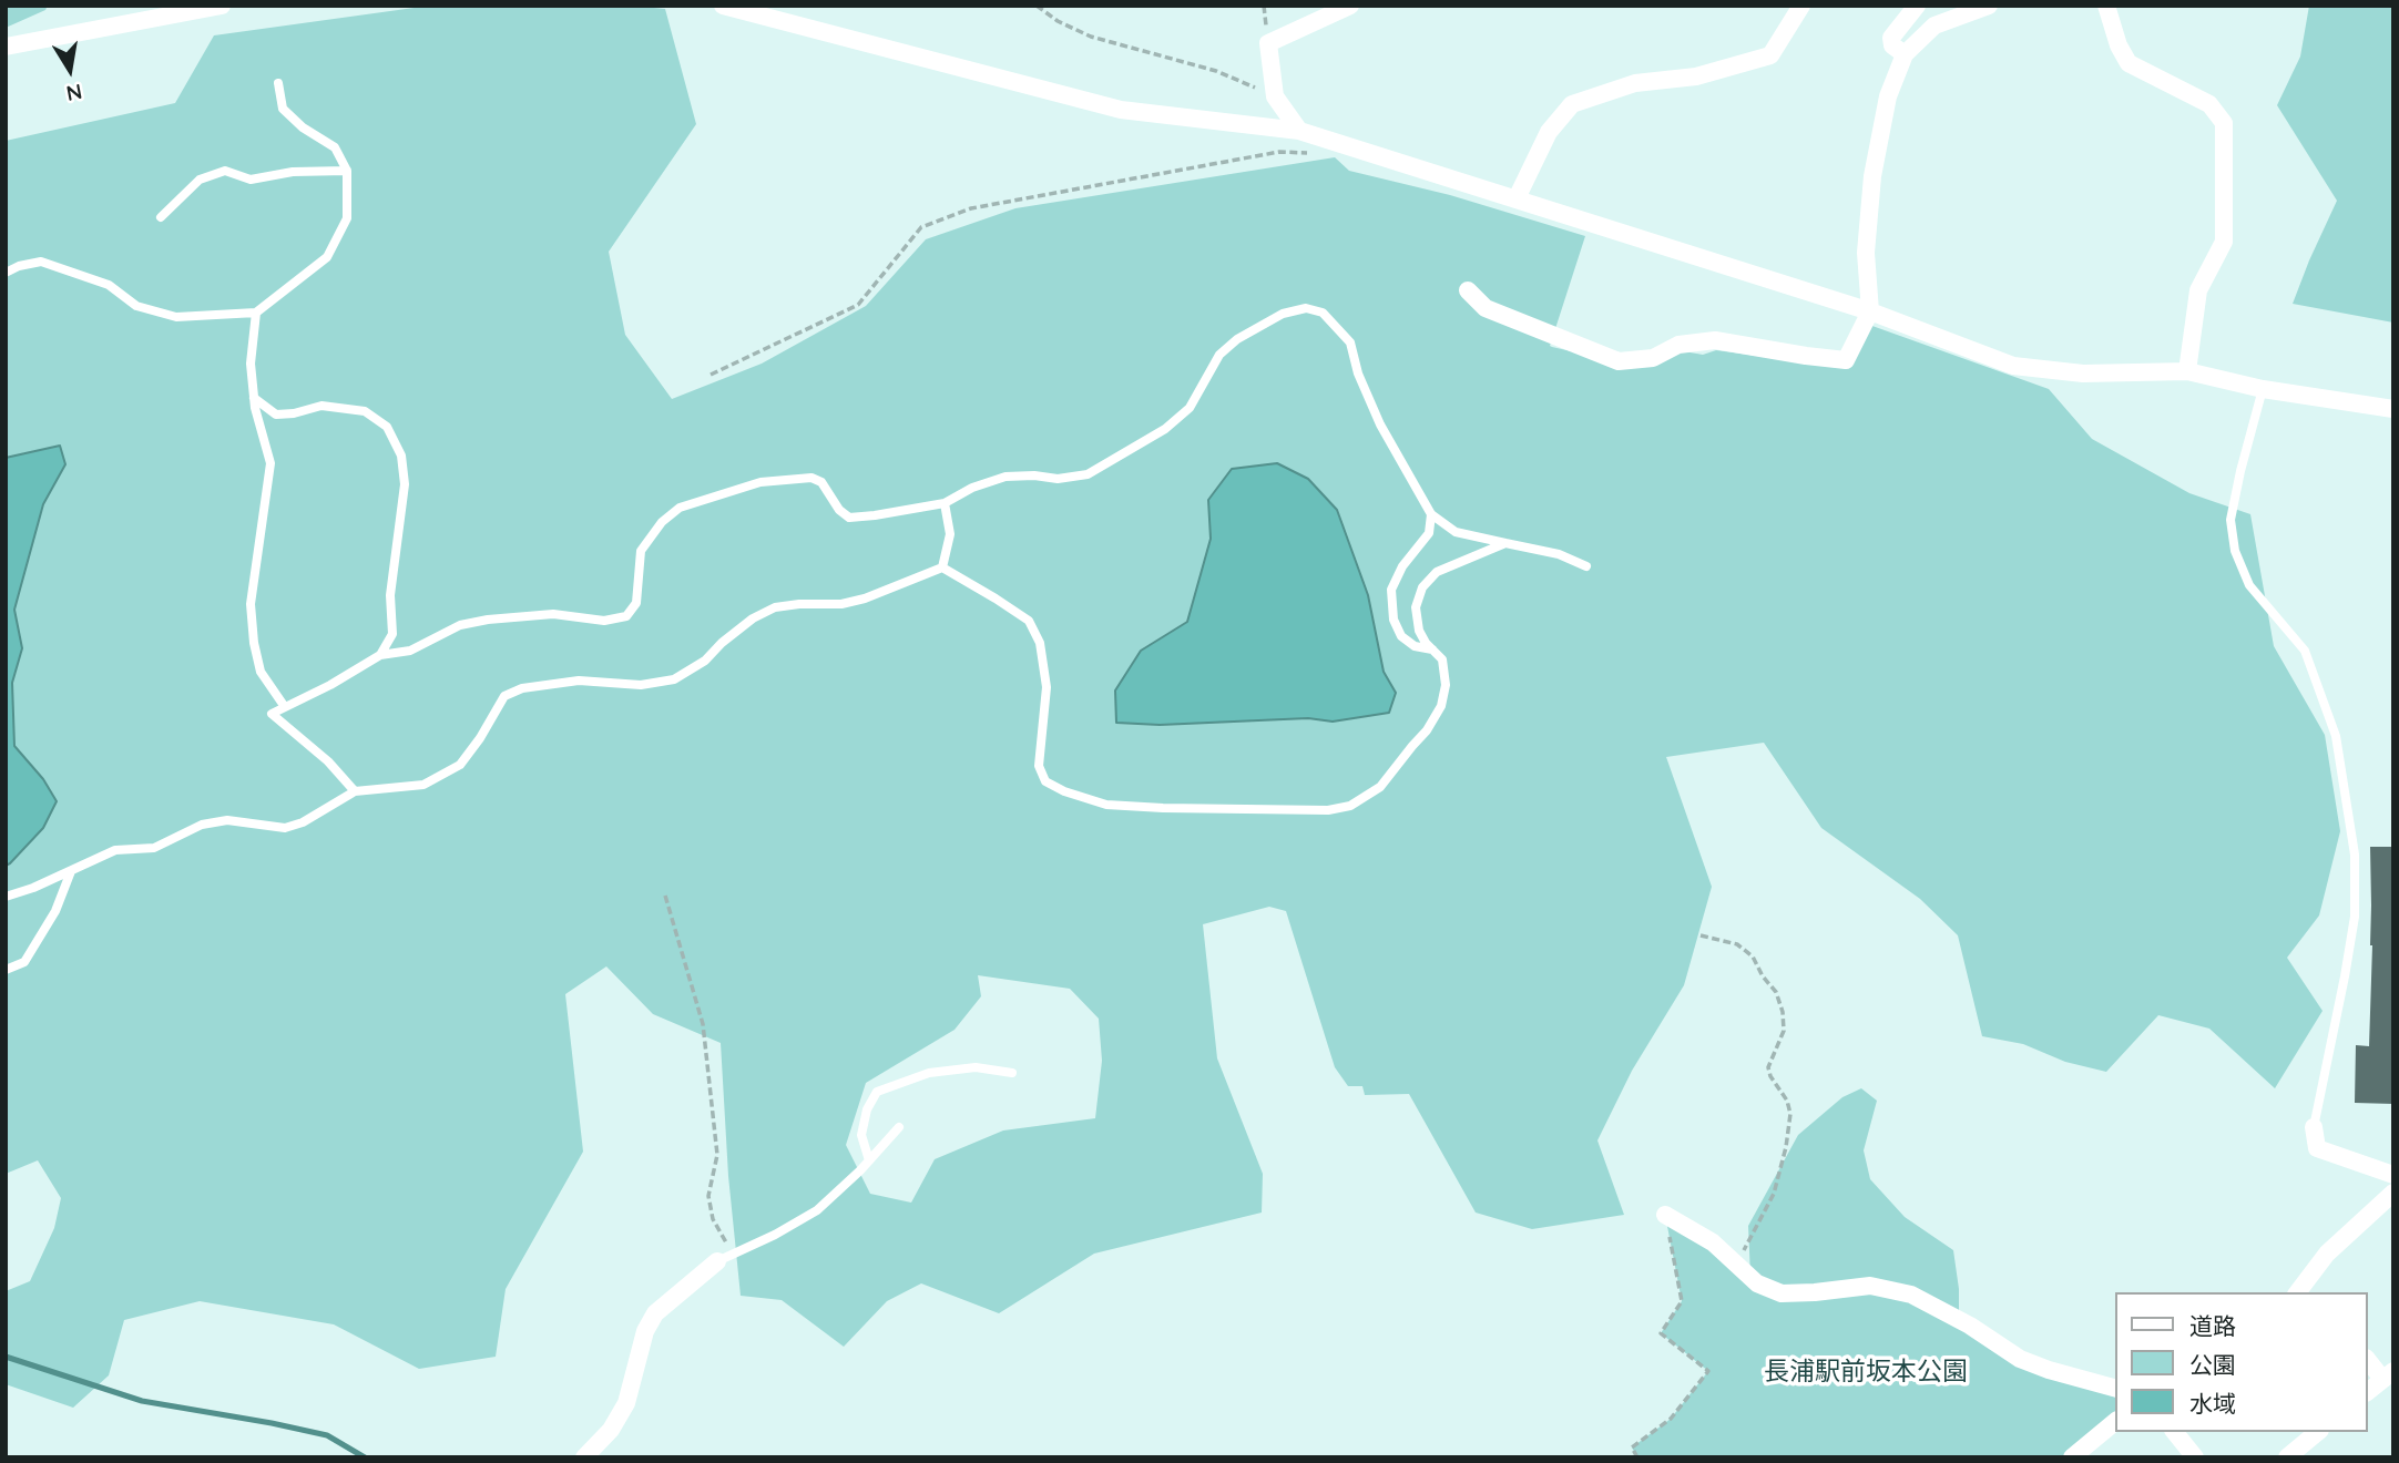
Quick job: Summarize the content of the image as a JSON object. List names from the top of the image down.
{
  "parks": ["長浦駅前坂本公園"],
  "legend": ["道路", "公園", "水域"],
  "north": "bottom"
}
